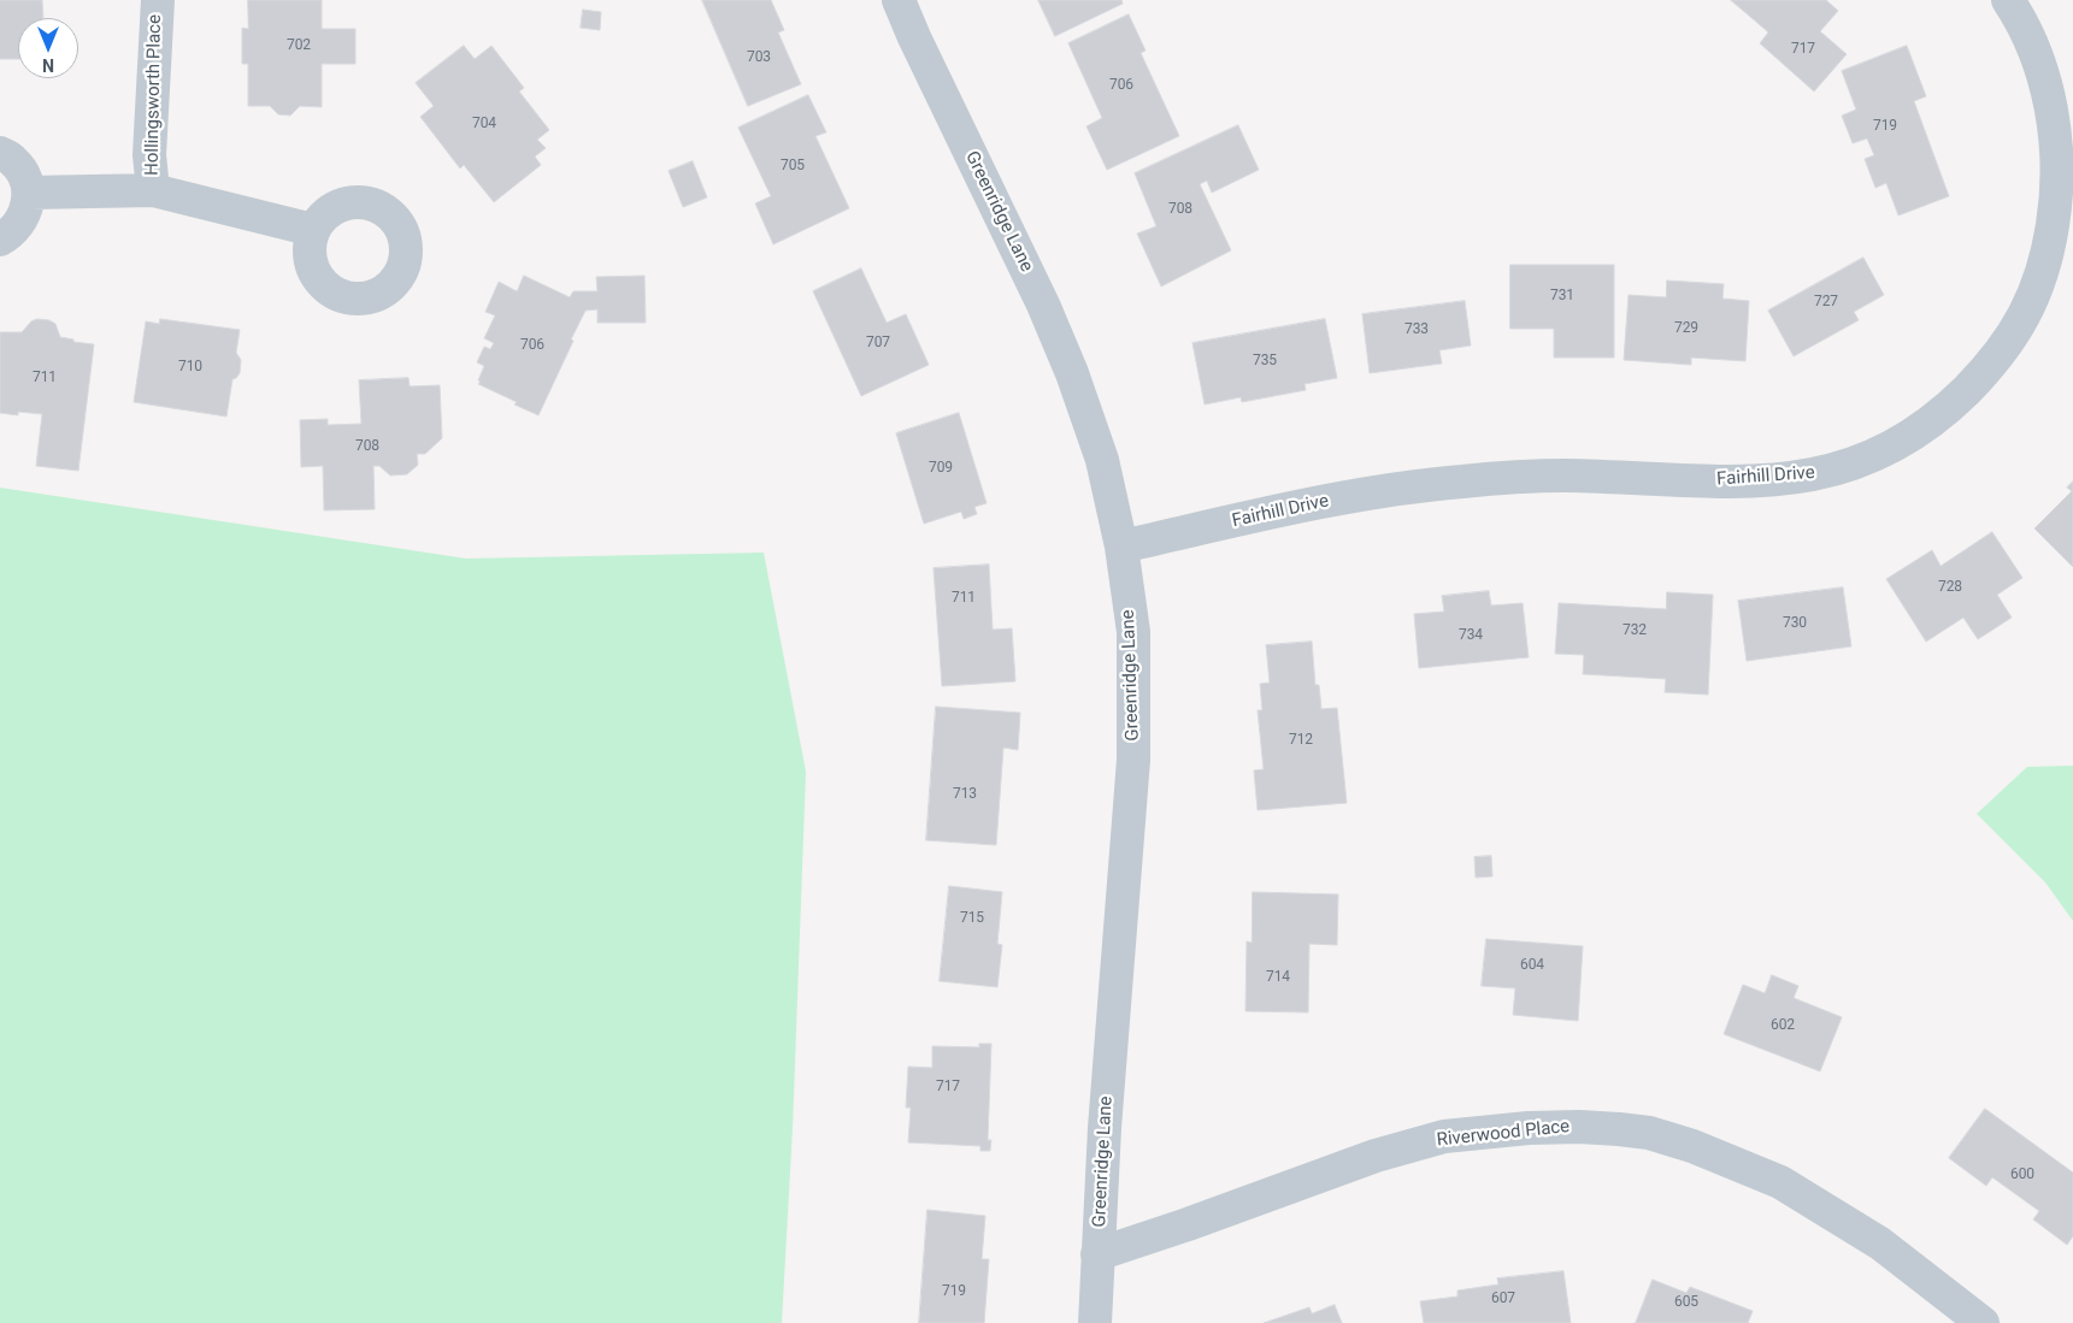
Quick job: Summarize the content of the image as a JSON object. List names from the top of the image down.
{
  "streets": {
    "street": [
      "Hollingsworth Place",
      "Greenridge Lane",
      "Fairhill Drive",
      "Riverwood Place"
    ]
  },
  "crossings": [
    ["Greenridge Lane", "Fairhill Drive"],
    ["Greenridge Lane", "Riverwood Place"]
  ],
  "house_numbers": [
    "702",
    "717",
    "703",
    "706",
    "704",
    "719",
    "705",
    "708",
    "731",
    "727",
    "729",
    "733",
    "707",
    "706",
    "735",
    "710",
    "711",
    "708",
    "709",
    "728",
    "711",
    "730",
    "732",
    "734",
    "712",
    "713",
    "715",
    "604",
    "714",
    "602",
    "717",
    "600",
    "719",
    "607",
    "605"
  ],
  "north": "bottom"
}
